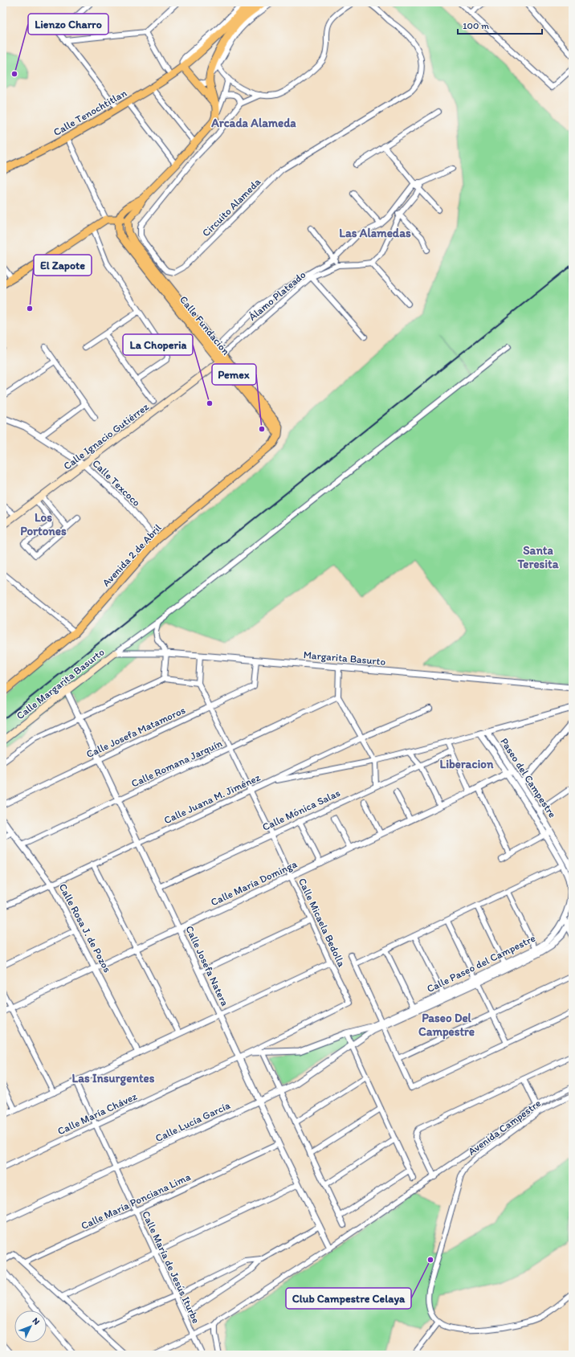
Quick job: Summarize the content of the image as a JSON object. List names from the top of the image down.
{
  "streets": {
    "main road": [
      "Calle Tenochtitlan",
      "Calle Fundación",
      "Calle Ignacio Gutiérrez",
      "Avenida 2 de Abril",
      "Calle Margarita Basurto"
    ],
    "street": [
      "Circuito Alameda",
      "Álamo Plateado",
      "Calle Texcoco",
      "Margarita Basurto",
      "Calle Josefa Matamoros",
      "Calle Romana Jarquín",
      "Paseo del Campestre",
      "Calle Juana M. Jiménez",
      "Calle Mónica Salas",
      "Calle María Dominga",
      "Calle Micaela Bedolla",
      "Calle Rosa J. de Pozos",
      "Calle Paseo del Campestre",
      "Calle Josefa Natera",
      "Calle María Chávez",
      "Calle Lucía García",
      "Avenida Campestre",
      "Calle María Ponciana Lima",
      "Calle María de Jesús Iturbe"
    ]
  },
  "crossings": [
    ["Álamo Plateado", "Calle Fundación"],
    ["Álamo Plateado", "Calle Ignacio Gutiérrez"],
    ["Calle Fundación", "Calle Ignacio Gutiérrez"],
    ["Calle Fundación", "Avenida 2 de Abril"],
    ["Calle Ignacio Gutiérrez", "Calle Texcoco"],
    ["Calle Texcoco", "Avenida 2 de Abril"],
    ["Margarita Basurto", "Calle Margarita Basurto"],
    ["Margarita Basurto", "Calle Josefa Matamoros"],
    ["Calle Margarita Basurto", "Calle Josefa Natera"],
    ["Calle Josefa Matamoros", "Calle Micaela Bedolla"],
    ["Calle Josefa Matamoros", "Calle Josefa Natera"],
    ["Calle Romana Jarquín", "Calle Micaela Bedolla"],
    ["Calle Romana Jarquín", "Calle Rosa J. de Pozos"],
    ["Calle Romana Jarquín", "Calle Josefa Natera"],
    ["Paseo del Campestre", "Calle María Dominga"],
    ["Paseo del Campestre", "Calle Paseo del Campestre"],
    ["Calle Juana M. Jiménez", "Calle Micaela Bedolla"],
    ["Calle Juana M. Jiménez", "Calle Rosa J. de Pozos"],
    ["Calle Juana M. Jiménez", "Calle Josefa Natera"],
    ["Calle Mónica Salas", "Calle Micaela Bedolla"],
    ["Calle Mónica Salas", "Calle Josefa Natera"],
    ["Calle María Dominga", "Calle Micaela Bedolla"],
    ["Calle María Dominga", "Calle Rosa J. de Pozos"],
    ["Calle María Dominga", "Calle Josefa Natera"],
    ["Calle Micaela Bedolla", "Calle María Chávez"],
    ["Calle Paseo del Campestre", "Calle María Chávez"],
    ["Calle Paseo del Campestre", "Calle Lucía García"],
    ["Calle Josefa Natera", "Calle María Chávez"],
    ["Calle Josefa Natera", "Calle Lucía García"],
    ["Calle Josefa Natera", "Calle María Ponciana Lima"],
    ["Calle María Chávez", "Calle Lucía García"],
    ["Calle María Chávez", "Calle María de Jesús Iturbe"],
    ["Calle Lucía García", "Calle María de Jesús Iturbe"],
    ["Calle María Ponciana Lima", "Calle María de Jesús Iturbe"]
  ],
  "districts": [
    "Arcada Alameda",
    "Las Alamedas",
    "Los Portones",
    "Santa Teresita",
    "Liberacion",
    "Paseo Del Campestre",
    "Las Insurgentes"
  ],
  "places": [
    "Lienzo Charro",
    "El Zapote",
    "La Choperia",
    "Pemex",
    "Club Campestre Celaya"
  ],
  "scale_bar": "100 m",
  "north": "top right"
}
